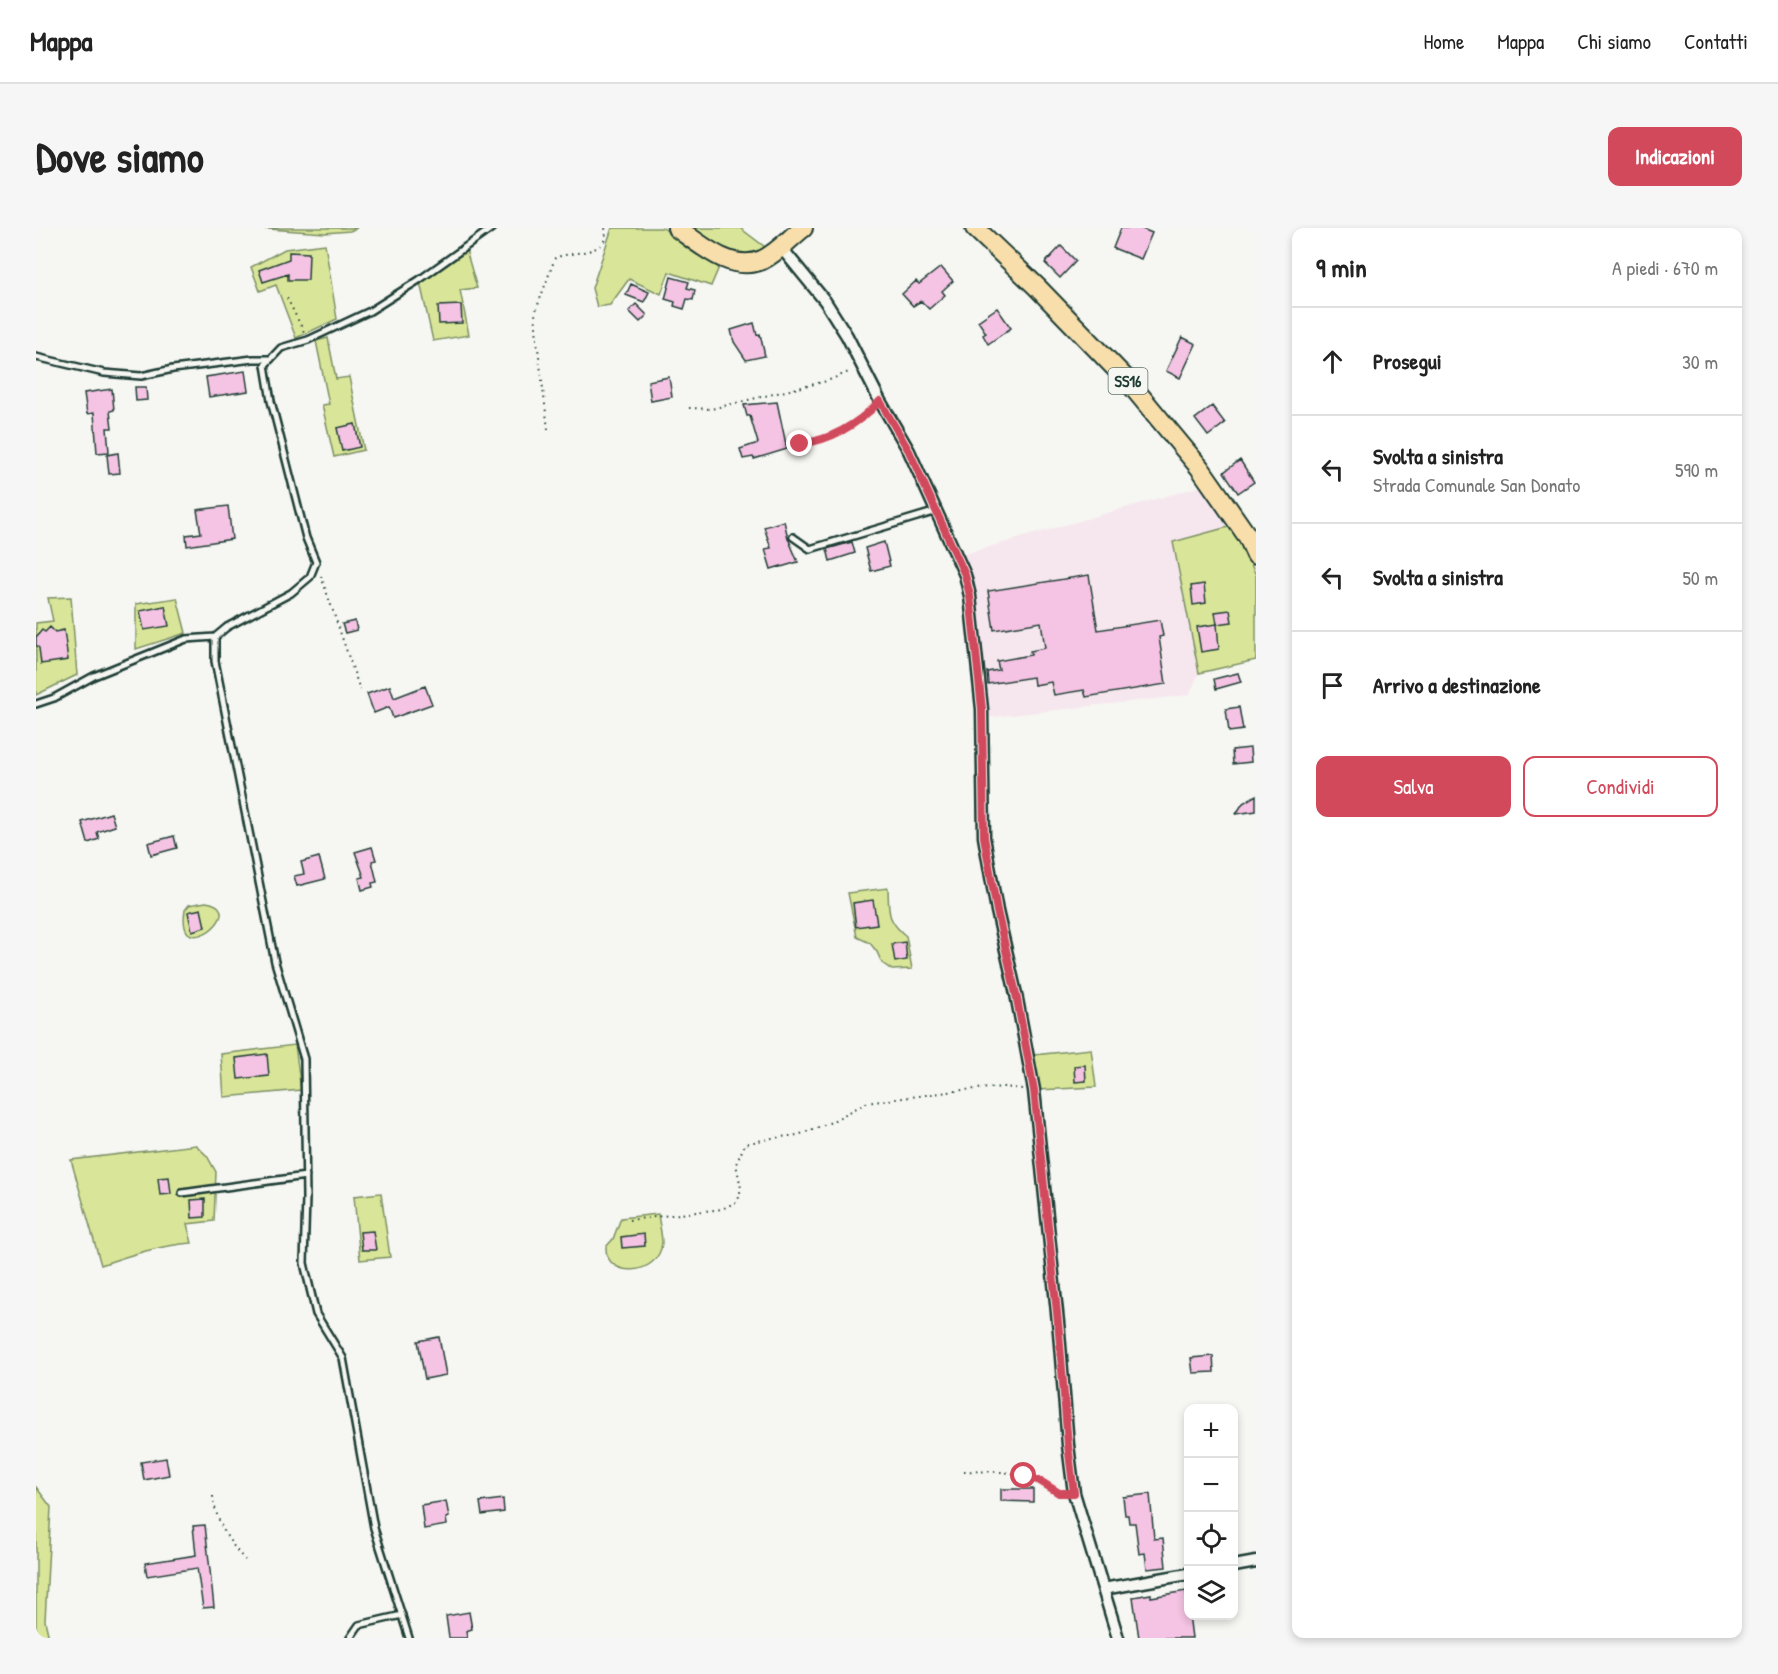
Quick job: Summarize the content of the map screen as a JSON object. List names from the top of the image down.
{
  "streets": {
    "main road": ["SS16"]
  },
  "page": {
    "header": "Mappa",
    "nav": [
      "Home",
      "Mappa",
      "Chi siamo",
      "Contatti"
    ],
    "buttons": [
      "Indicazioni",
      ["Salva", "Condividi"]
    ],
    "title": "Dove siamo",
    "heading": ["9 min", "A piedi · 670 m"],
    "list": [
      ["Prosegui", "30 m"],
      ["Svolta a sinistra", "Strada Comunale San Donato", "590 m"],
      ["Svolta a sinistra", "50 m"],
      "Arrivo a destinazione"
    ],
    "map_buttons": ["+", "−"]
  }
}
